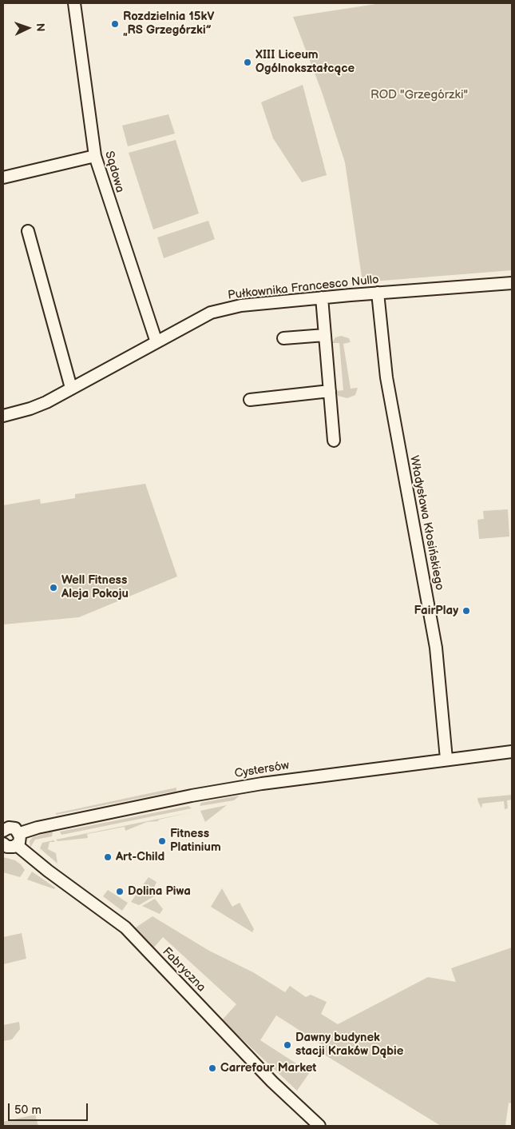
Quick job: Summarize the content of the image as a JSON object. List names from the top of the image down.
{
  "streets": {
    "street": [
      "Sądowa",
      "Pułkownika Francesco Nullo",
      "Władysława Kłosińskiego",
      "Cystersów",
      "Fabryczna"
    ]
  },
  "crossings": [
    ["Sądowa", "Pułkownika Francesco Nullo"],
    ["Pułkownika Francesco Nullo", "Władysława Kłosińskiego"],
    ["Władysława Kłosińskiego", "Cystersów"]
  ],
  "parks": ["ROD \"Grzegórzki\""],
  "places": [
    "Rozdzielnia 15kV „RS Grzegórzki”",
    "XIII Liceum Ogólnokształcące",
    "Well Fitness Aleja Pokoju",
    "FairPlay",
    "Fitness Platinium",
    "Art-Child",
    "Dolina Piwa",
    "Dawny budynek stacji Kraków Dąbie",
    "Carrefour Market"
  ],
  "scale_bar": "50 m",
  "north": "right"
}
